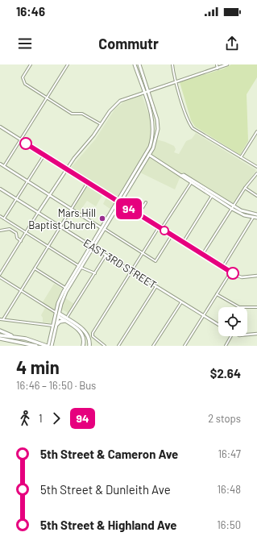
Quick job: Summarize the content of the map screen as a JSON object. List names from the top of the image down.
{
  "streets": {
    "street": ["EAST 3RD STREET"]
  },
  "places": ["Mars Hill Baptist Church"],
  "lines": ["bus line 94"],
  "page": {
    "status": "16:46",
    "header": "Commutr",
    "on_map": "94",
    "heading": ["4 min", "16:46 – 16:50 · Bus", "$2.64"],
    "legs": ["1", "94", "2 stops"],
    "list": [
      {
        "name": "5th Street & Cameron Ave",
        "value": "16:47"
      },
      {
        "name": "5th Street & Dunleith Ave",
        "value": "16:48"
      },
      {
        "name": "5th Street & Highland Ave",
        "value": "16:50"
      }
    ]
  }
}
